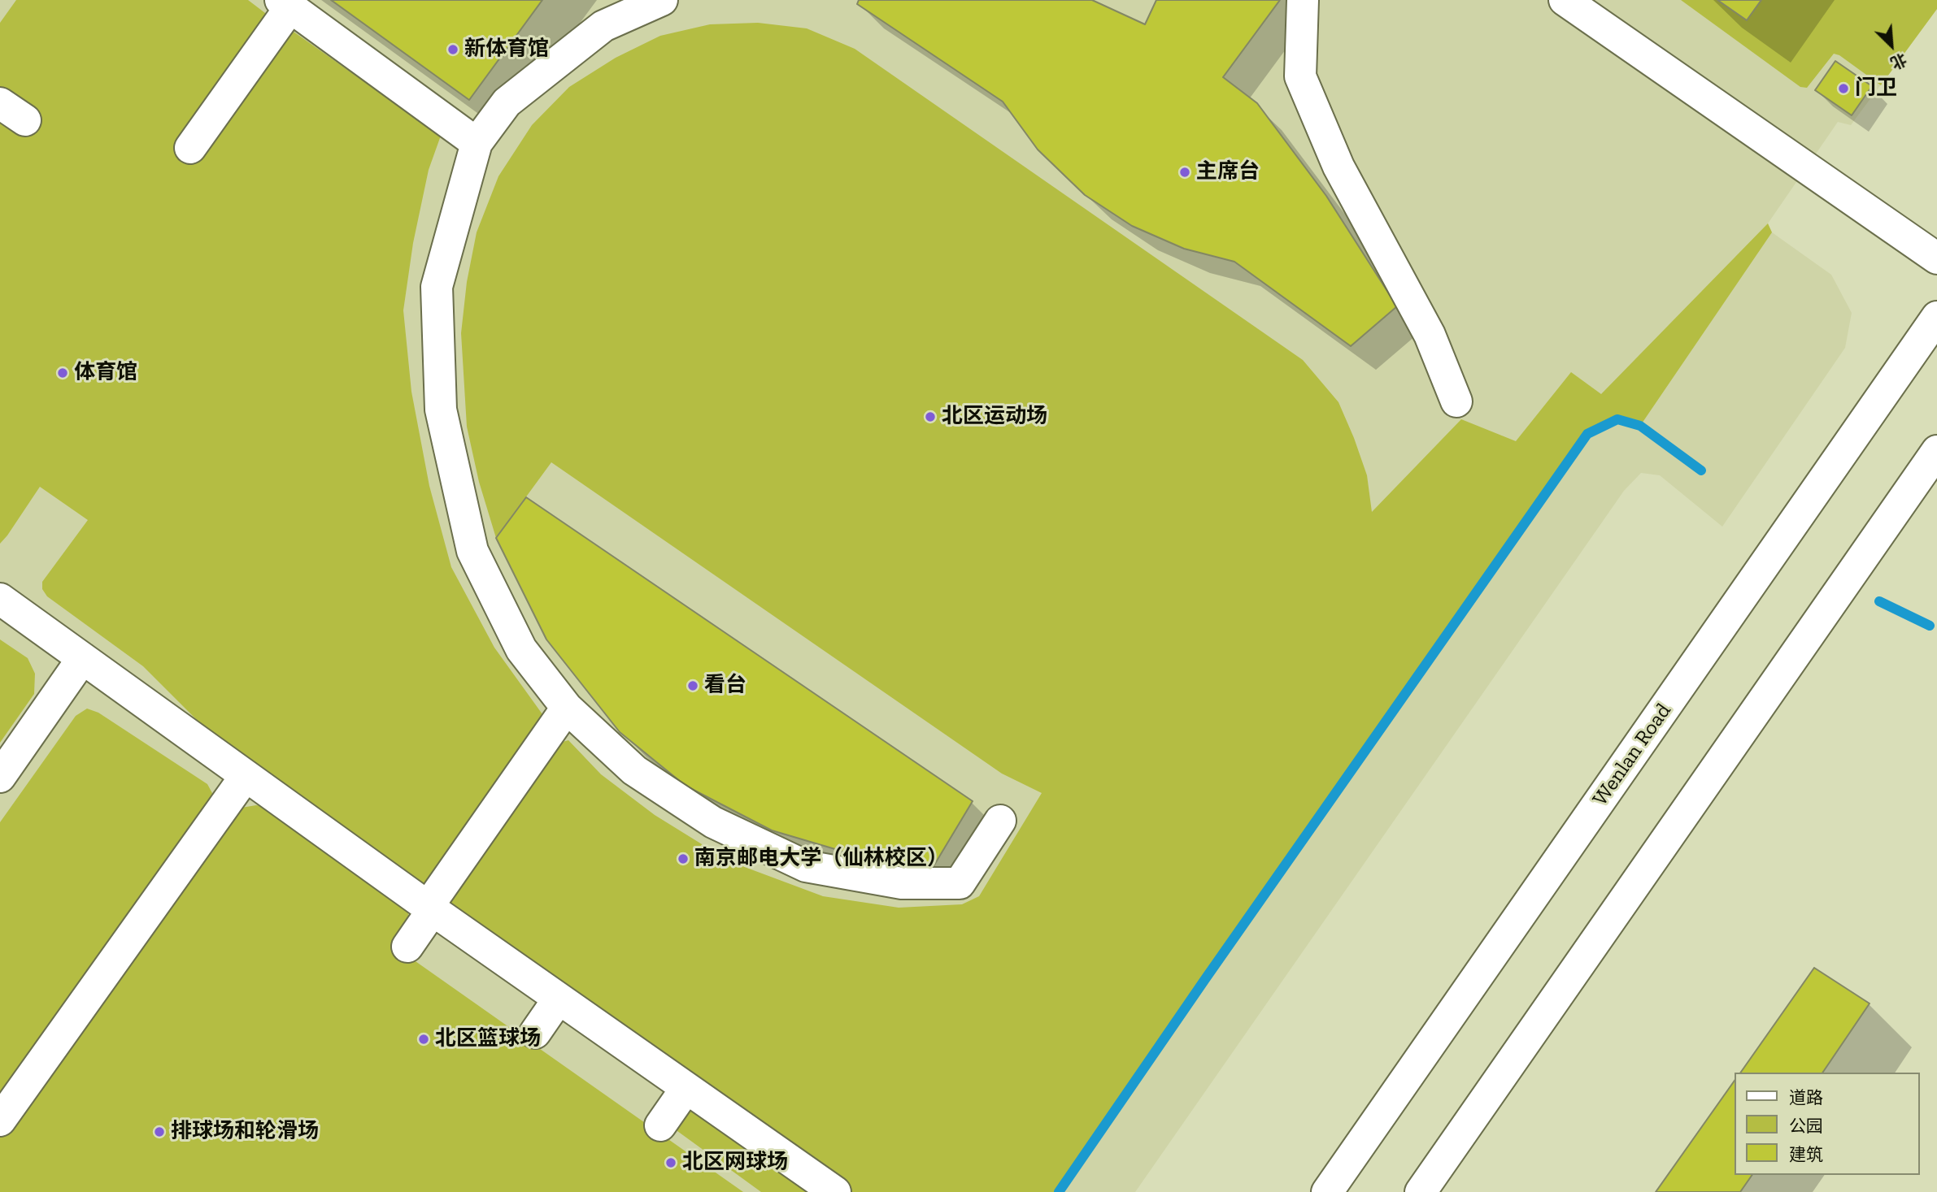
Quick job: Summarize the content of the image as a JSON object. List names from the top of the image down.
{
  "streets": {
    "street": ["Wenlan Road"]
  },
  "places": [
    "新体育馆",
    "门卫",
    "主席台",
    "体育馆",
    "北区运动场",
    "看台",
    "南京邮电大学（仙林校区）",
    "北区篮球场",
    "排球场和轮滑场",
    "北区网球场"
  ],
  "legend": ["道路", "公园", "建筑"],
  "north": "bottom right"
}
